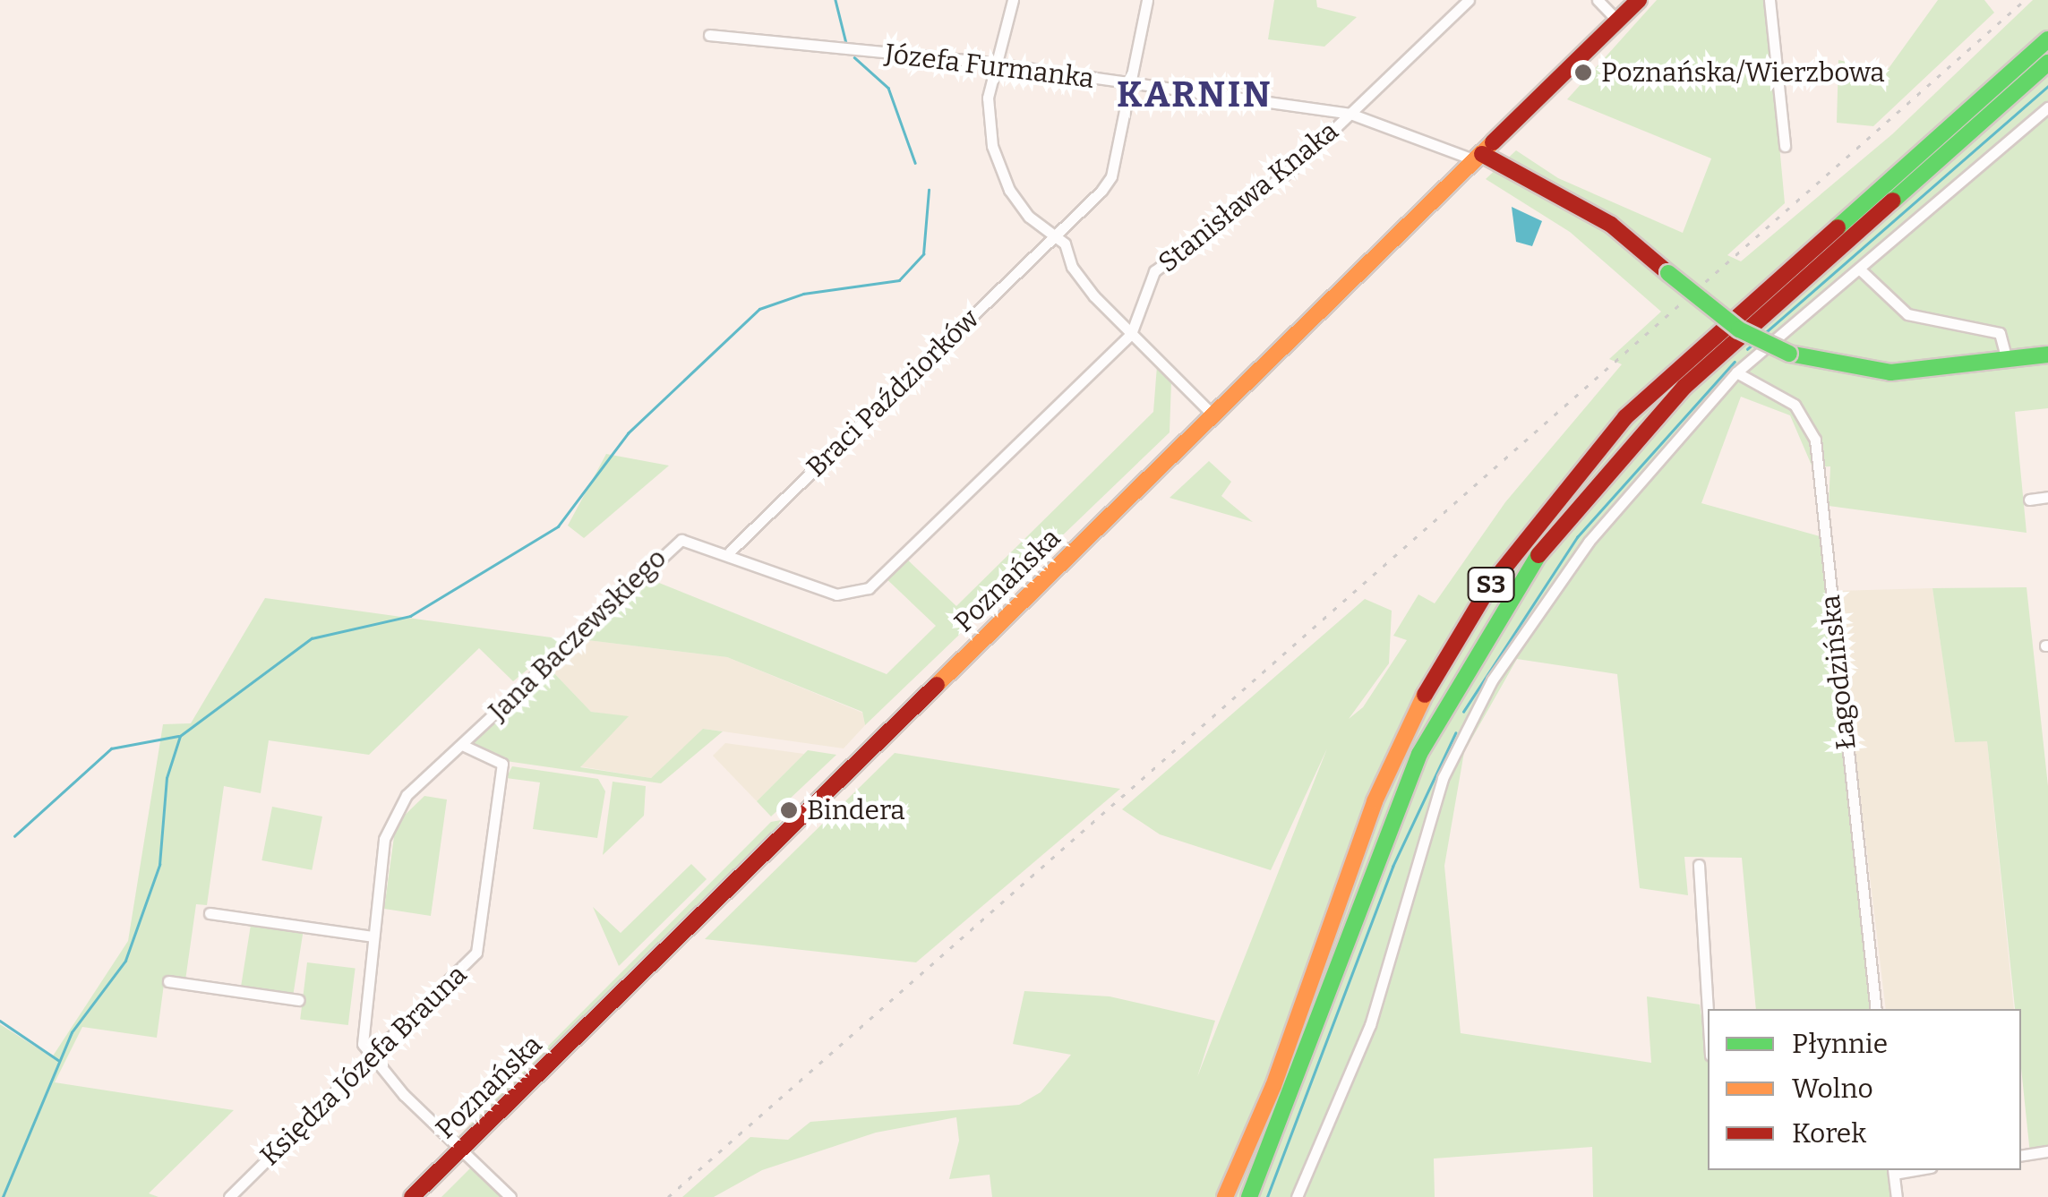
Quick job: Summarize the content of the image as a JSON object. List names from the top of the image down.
{
  "streets": {
    "main road": ["Poznańska", "S3"],
    "street": [
      "Józefa Furmanka",
      "Stanisława Knaka",
      "Braci Paździorków",
      "Jana Baczewskiego",
      "Łagodzińska",
      "Księdza Józefa Brauna"
    ]
  },
  "crossings": [
    ["Józefa Furmanka", "Stanisława Knaka"],
    ["Józefa Furmanka", "Braci Paździorków"],
    ["Józefa Furmanka", "Poznańska"],
    ["Stanisława Knaka", "Jana Baczewskiego"],
    ["Braci Paździorków", "Jana Baczewskiego"],
    ["Poznańska", "Jana Baczewskiego"],
    ["Jana Baczewskiego", "Księdza Józefa Brauna"]
  ],
  "districts": ["KARNIN"],
  "places": ["Poznańska/Wierzbowa", "Bindera"],
  "legend": ["Płynnie", "Wolno", "Korek"]
}
